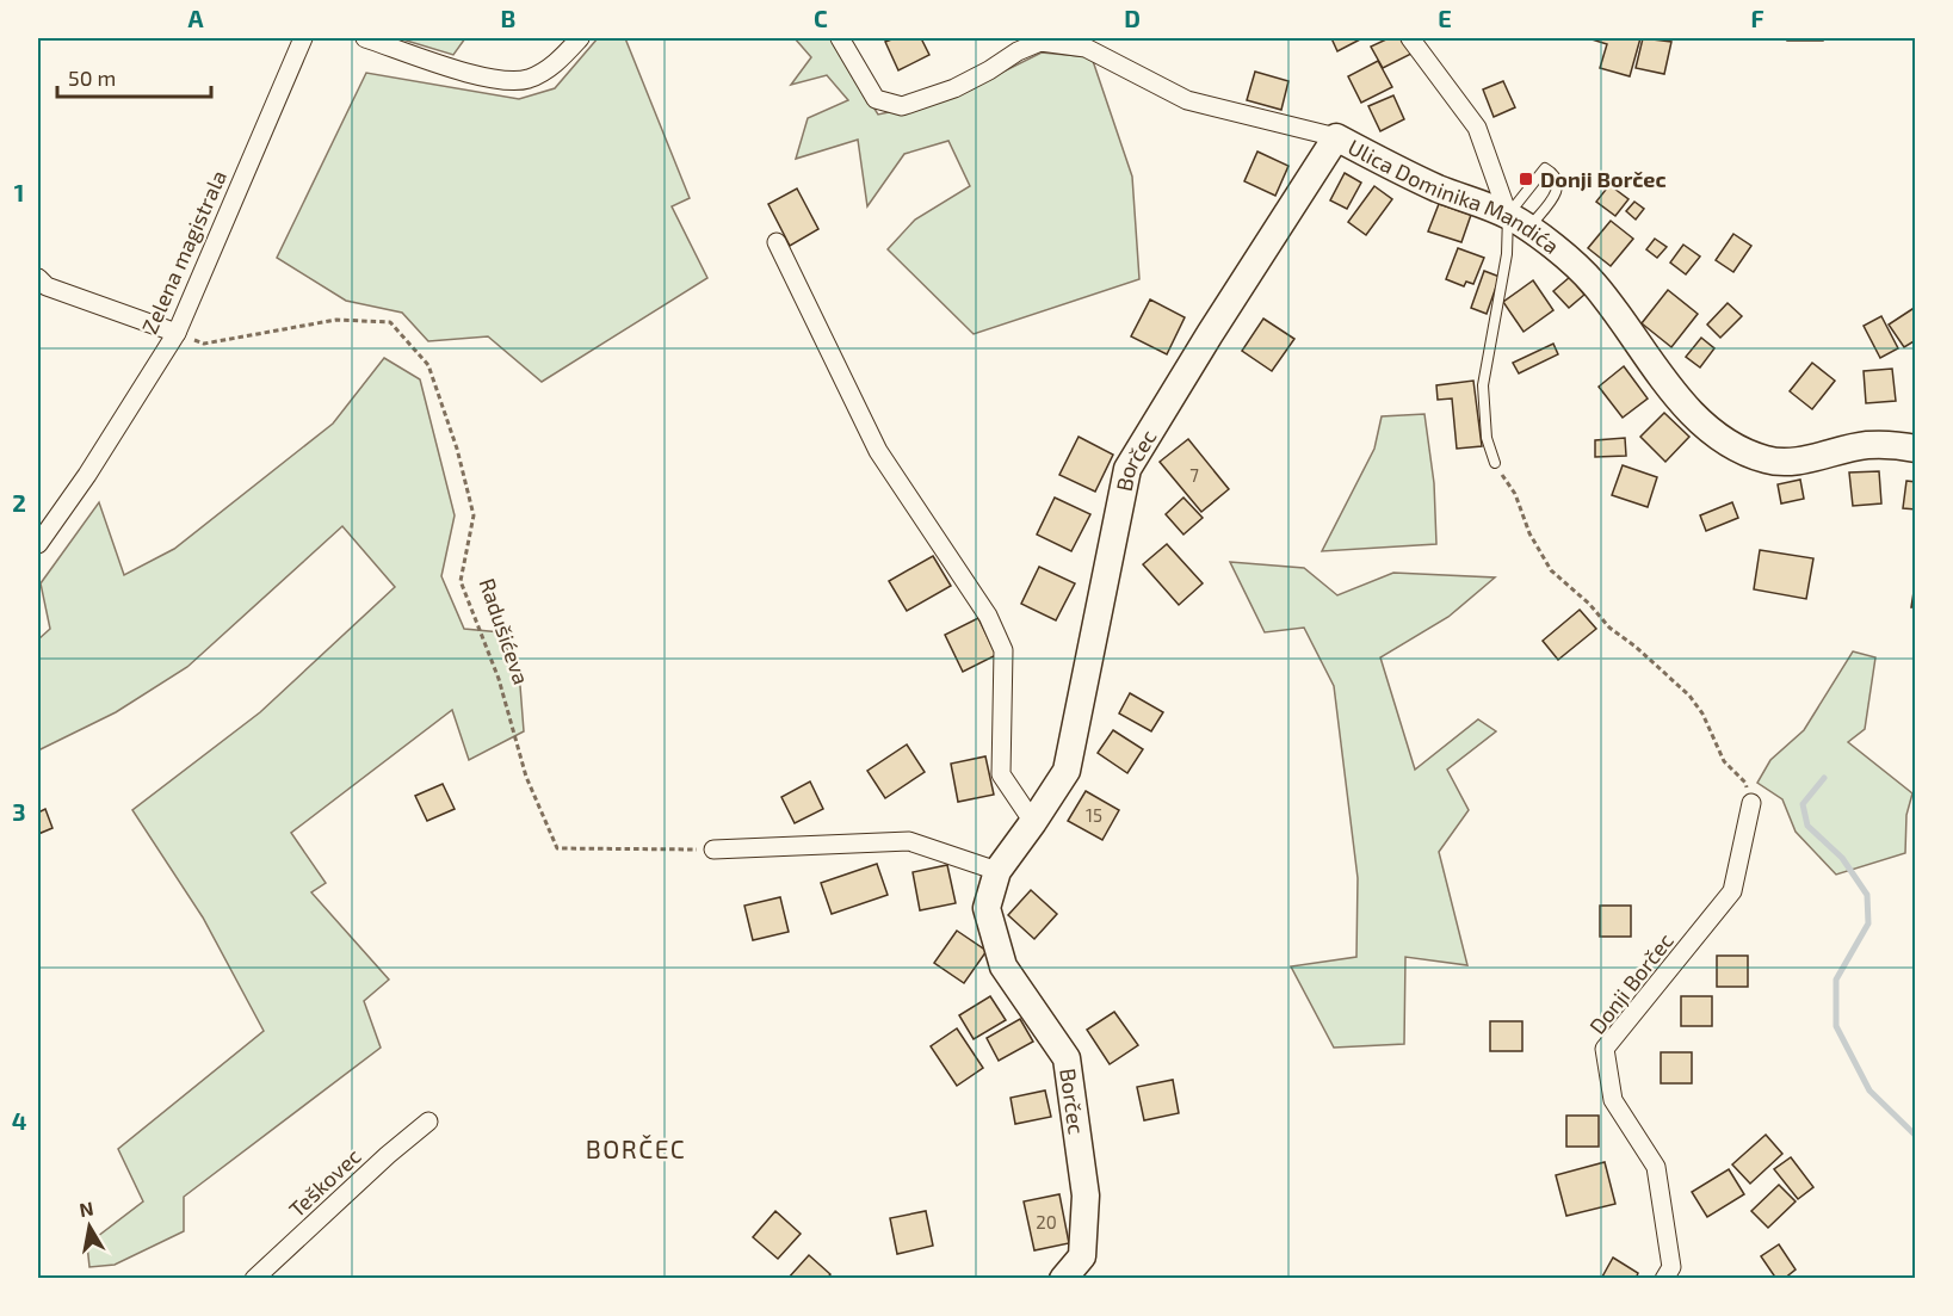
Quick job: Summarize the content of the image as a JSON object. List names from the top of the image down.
{
  "streets": {
    "street": [
      "Ulica Dominika Mandića",
      "Zelena magistrala",
      "Borčec",
      "Donji Borčec",
      "Teškovec"
    ],
    "path": ["Radušićeva"]
  },
  "crossings": [
    ["Ulica Dominika Mandića", "Borčec"],
    ["Zelena magistrala", "Radušićeva"]
  ],
  "districts": ["BORČEC"],
  "places": {
    "transit": ["Donji Borčec"]
  },
  "house_numbers": ["7", "15", "20"],
  "scale_bar": "50 m",
  "north": "top",
  "grid": {
    "columns": [
      "A",
      "B",
      "C",
      "D",
      "E",
      "F"
    ],
    "rows": [
      "1",
      "2",
      "3",
      "4"
    ]
  }
}
